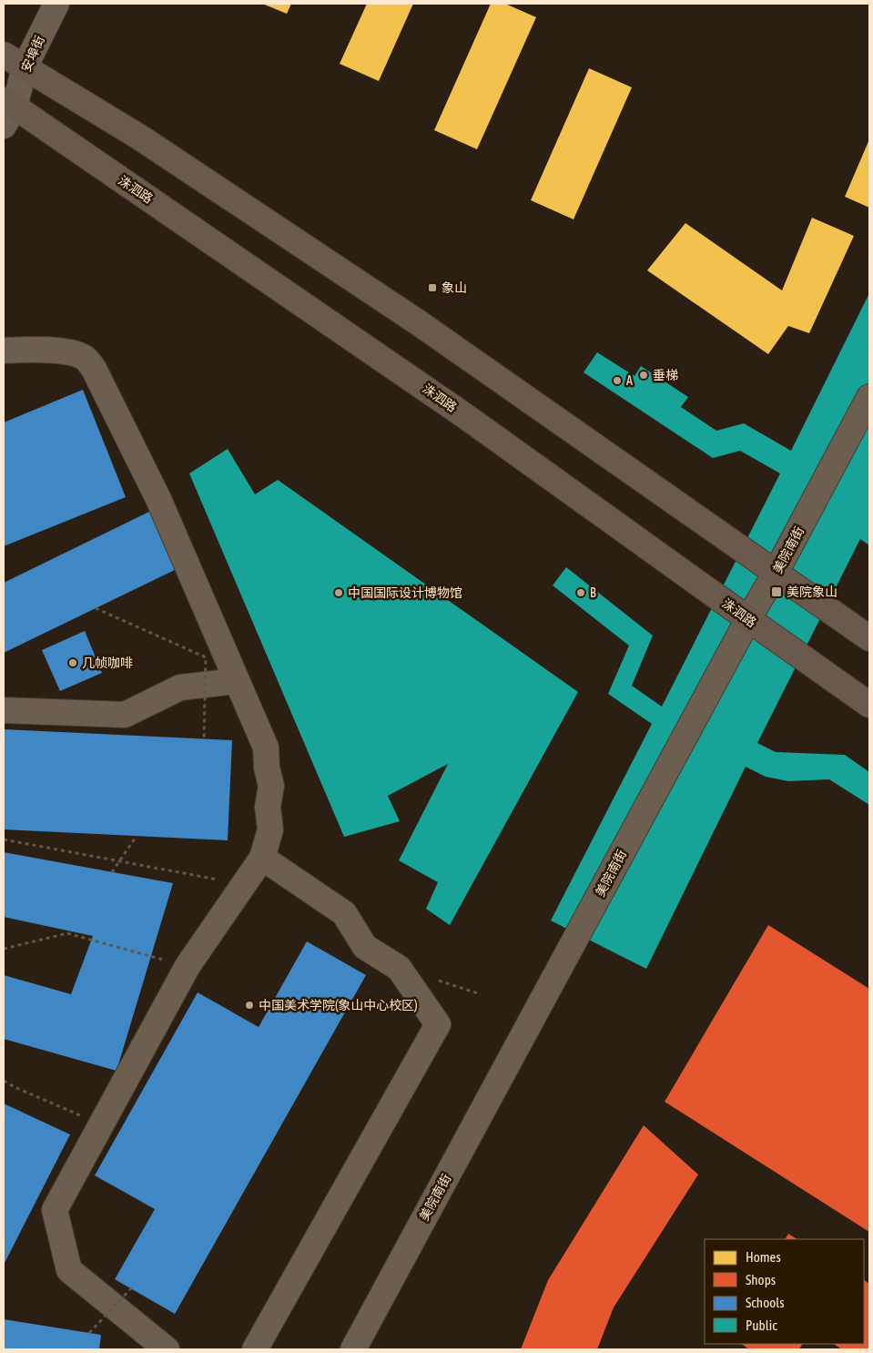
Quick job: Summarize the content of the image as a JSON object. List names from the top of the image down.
{
  "streets": {
    "main road": ["洙泗路"],
    "street": ["安埠街", "美院南街"]
  },
  "crossings": [
    ["安埠街", "洙泗路"],
    ["洙泗路", "美院南街"]
  ],
  "places": {
    "transit": ["象山", "美院象山"],
    "other": [
      "垂梯",
      "A",
      "中国国际设计博物馆",
      "B",
      "几帧咖啡",
      "中国美术学院(象山中心校区)"
    ]
  },
  "legend": [
    "Homes",
    "Shops",
    "Schools",
    "Public"
  ]
}
